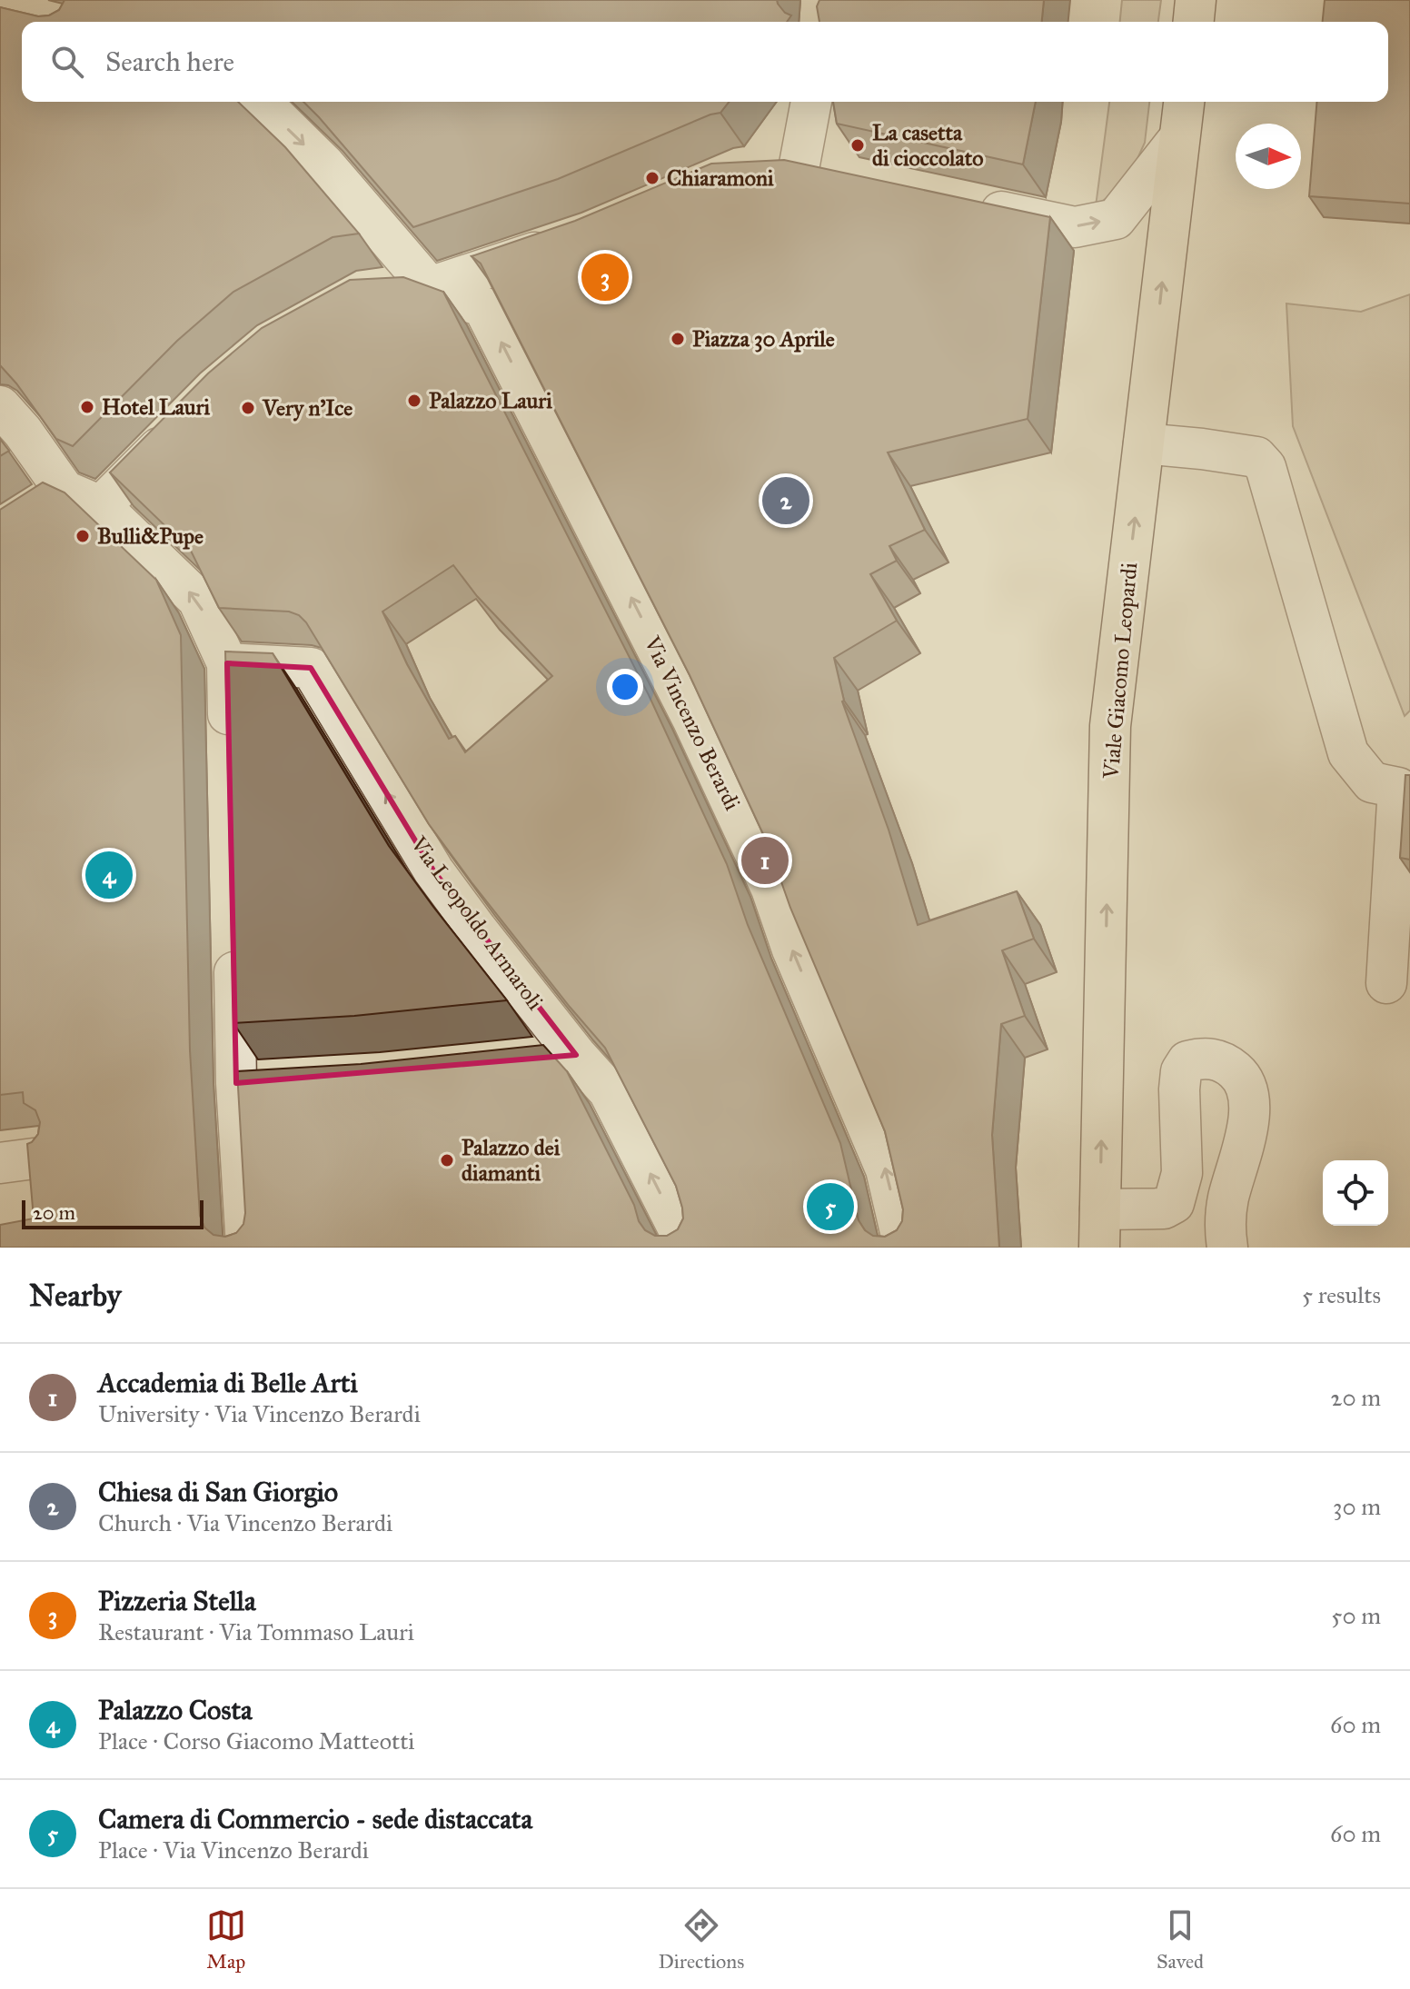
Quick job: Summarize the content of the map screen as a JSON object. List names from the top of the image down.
{
  "streets": {
    "main road": ["Viale Giacomo Leopardi"],
    "street": ["Via Vincenzo Berardi", "Via Leopoldo Armaroli"]
  },
  "one_way": ["Viale Giacomo Leopardi", "Via Vincenzo Berardi", "Via Leopoldo Armaroli"],
  "places": [
    "La casetta di cioccolato",
    "Chiaramoni",
    "Piazza 30 Aprile",
    "Palazzo Lauri",
    "Hotel Lauri",
    "Very n'Ice",
    "Bulli&Pupe",
    "Palazzo dei diamanti"
  ],
  "scale_bar": "20 m",
  "north": "right",
  "page": {
    "search": "Search here",
    "pins": [
      "3",
      "2",
      "1",
      "4",
      "5"
    ],
    "scale": "20 m",
    "heading": ["Nearby", "5 results"],
    "list": [
      {
        "mark": "1",
        "name": "Accademia di Belle Arti",
        "note": "University · Via Vincenzo Berardi",
        "value": "20 m"
      },
      {
        "mark": "2",
        "name": "Chiesa di San Giorgio",
        "note": "Church · Via Vincenzo Berardi",
        "value": "30 m"
      },
      {
        "mark": "3",
        "name": "Pizzeria Stella",
        "note": "Restaurant · Via Tommaso Lauri",
        "value": "50 m"
      },
      {
        "mark": "4",
        "name": "Palazzo Costa",
        "note": "Place · Corso Giacomo Matteotti",
        "value": "60 m"
      },
      {
        "mark": "5",
        "name": "Camera di Commercio - sede distaccata",
        "note": "Place · Via Vincenzo Berardi",
        "value": "60 m"
      }
    ],
    "nav": ["Map", "Directions", "Saved"]
  }
}
